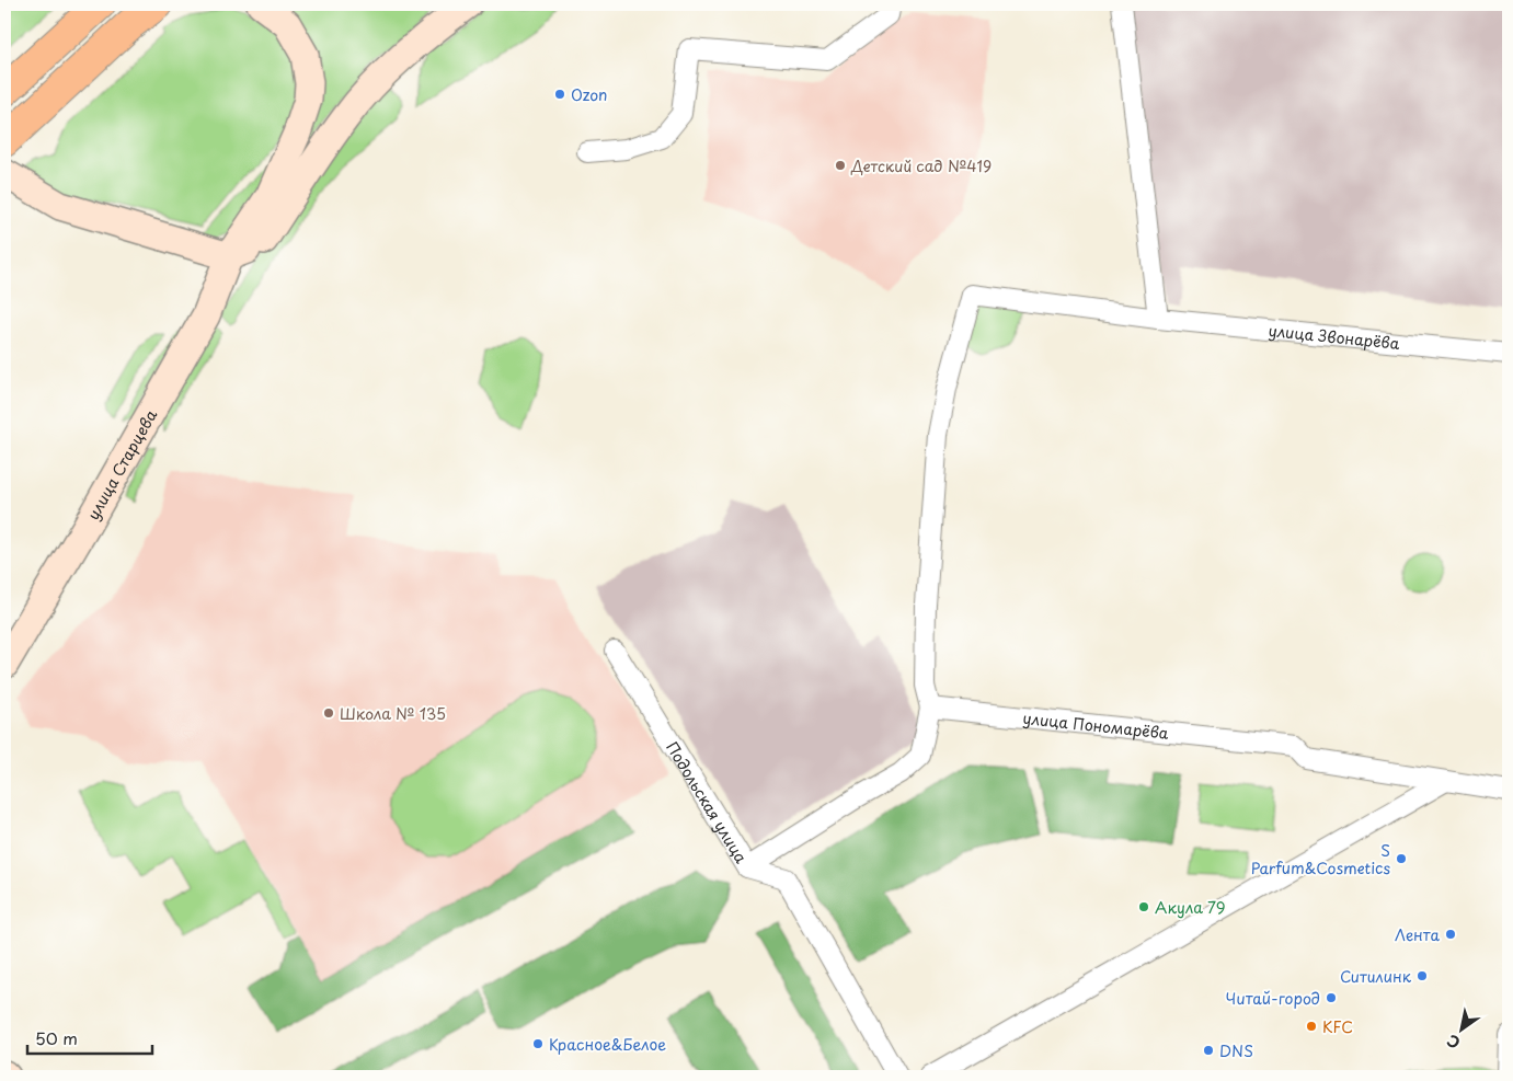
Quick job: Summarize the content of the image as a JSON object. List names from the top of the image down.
{
  "streets": {
    "main road": ["улица Старцева"],
    "street": ["улица Звонарёва", "улица Пономарёва", "Подольская улица"]
  },
  "crossings": [
    ["улица Звонарёва", "улица Пономарёва"]
  ],
  "places": [
    "Ozon",
    "Детский сад №419",
    "Школа № 135",
    "S Parfum&Cosmetics",
    "Акула 79",
    "Лента",
    "Ситилинк",
    "Читай-город",
    "KFC",
    "Красное&Белое",
    "DNS"
  ],
  "scale_bar": "50 m",
  "north": "bottom left"
}
